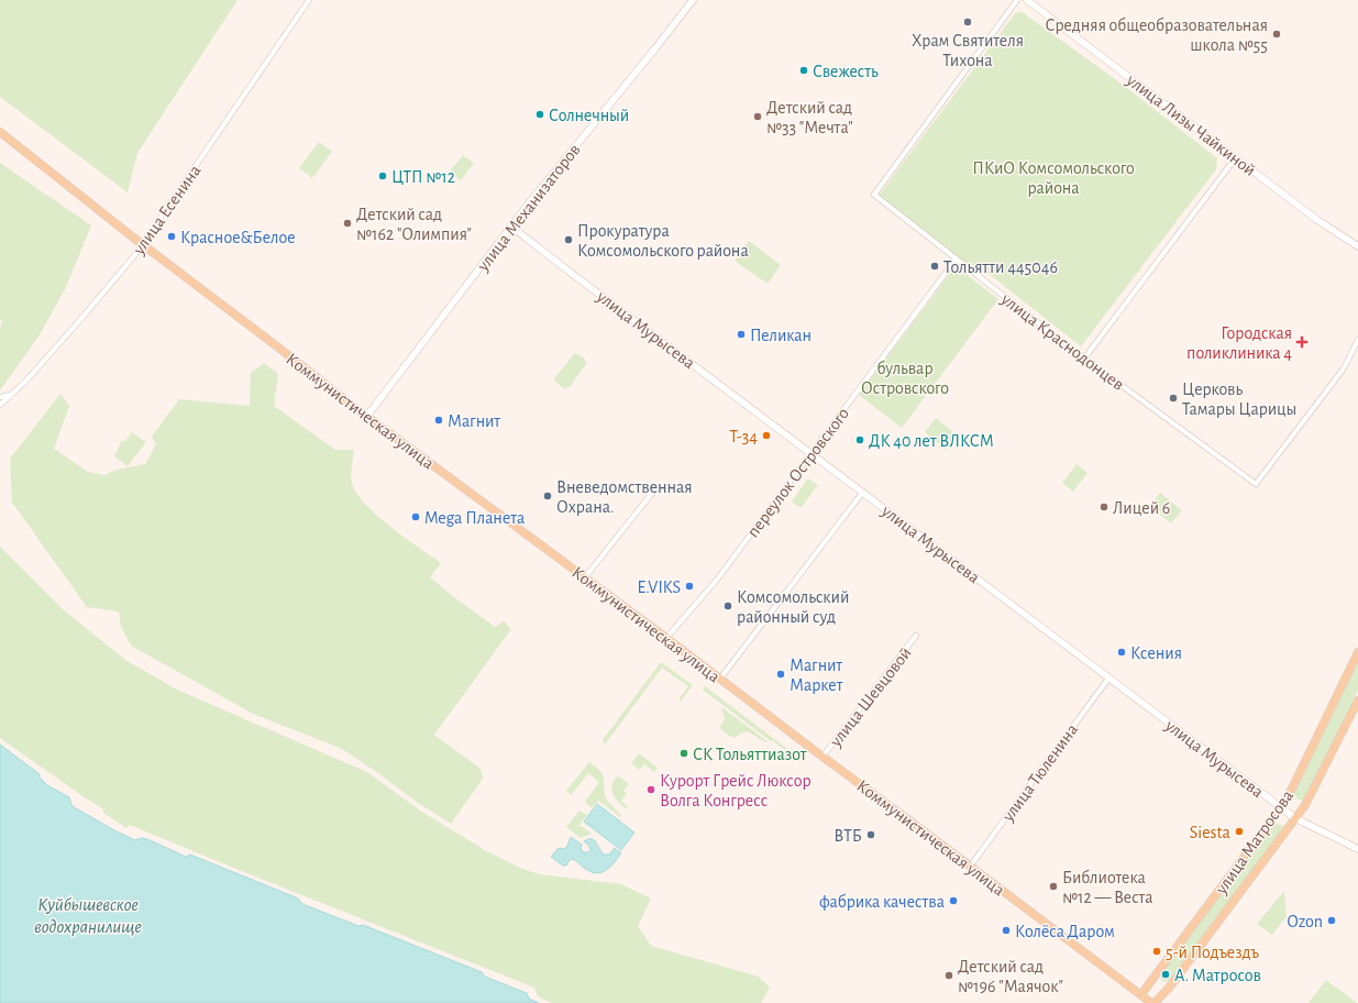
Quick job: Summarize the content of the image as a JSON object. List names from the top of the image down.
{
  "streets": {
    "main road": ["Коммунистическая улица", "улица Матросова"],
    "street": [
      "улица Лизы Чайкиной",
      "улица Механизаторов",
      "улица Есенина",
      "улица Мурысева",
      "улица Краснодонцев",
      "переулок Островского",
      "улица Шевцовой",
      "улица Тюленина"
    ]
  },
  "crossings": [
    ["улица Механизаторов", "улица Мурысева"],
    ["улица Механизаторов", "Коммунистическая улица"],
    ["улица Есенина", "Коммунистическая улица"],
    ["улица Мурысева", "переулок Островского"],
    ["улица Мурысева", "улица Тюленина"],
    ["улица Мурысева", "улица Матросова"],
    ["улица Краснодонцев", "переулок Островского"],
    ["Коммунистическая улица", "переулок Островского"],
    ["Коммунистическая улица", "улица Шевцовой"],
    ["Коммунистическая улица", "улица Тюленина"],
    ["Коммунистическая улица", "улица Матросова"]
  ],
  "water": ["Куйбышевское водохранилище"],
  "parks": ["ПКиО Комсомольского района", "бульвар Островского"],
  "places": {
    "other": [
      "Храм Святителя Тихона",
      "Средняя общеобразовательная школа №55",
      "Свежесть",
      "Солнечный",
      "Детский сад №33 \"Мечта\"",
      "ЦТП №12",
      "Детский сад №162 \"Олимпия\"",
      "Красное&Белое",
      "Прокуратура Комсомольского района",
      "Тольятти 445046",
      "Пеликан",
      "Церковь Тамары Царицы",
      "Магнит",
      "Т-34",
      "ДК 40 лет ВЛКСМ",
      "Вневедомственная Охрана.",
      "Лицей 6",
      "Mega Планета",
      "E.VIKS",
      "Комсомольский районный суд",
      "Ксения",
      "Магнит Маркет",
      "СК Тольяттиазот",
      "Курорт Грейс Люксор Волга Конгресс",
      "Siesta",
      "ВТБ",
      "Библиотека №12 — Веста",
      "фабрика качества",
      "Ozon",
      "Колёса Даром",
      "5-й Подъездъ",
      "А. Матросов",
      "Детский сад №196 \"Маячок\""
    ],
    "health": ["Городская поликлиника 4"]
  }
}
